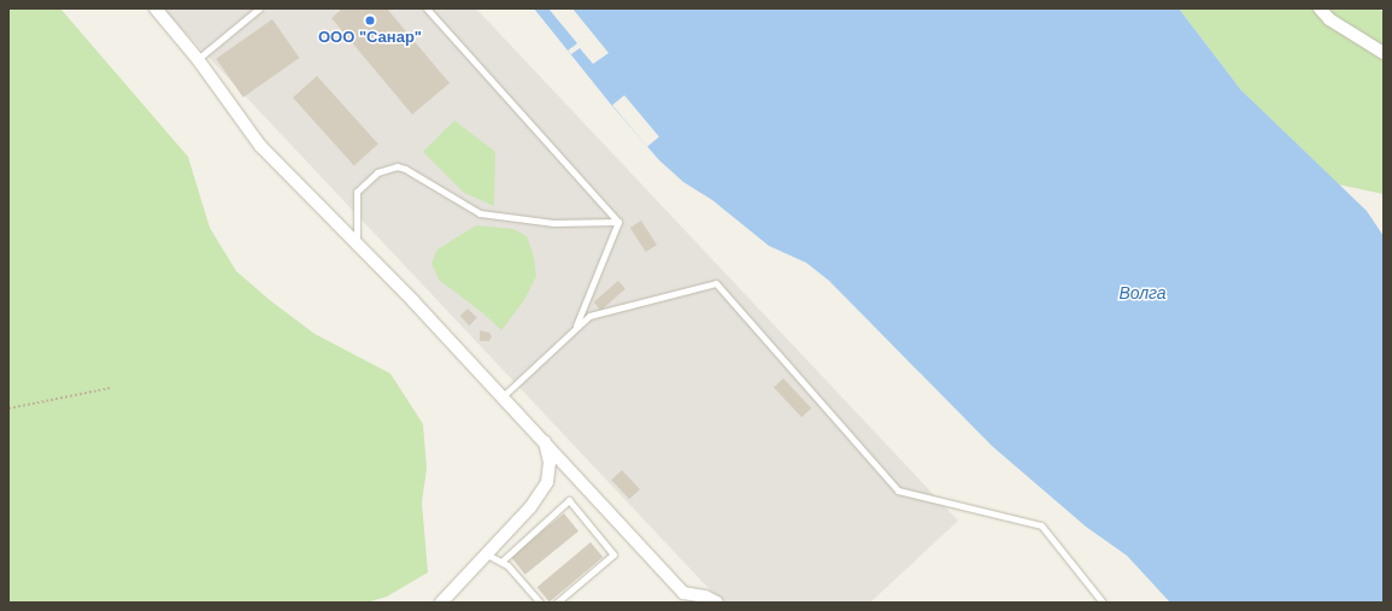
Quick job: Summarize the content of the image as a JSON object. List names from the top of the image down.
{
  "water": ["Волга"],
  "places": ["ООО \"Санар\""]
}
